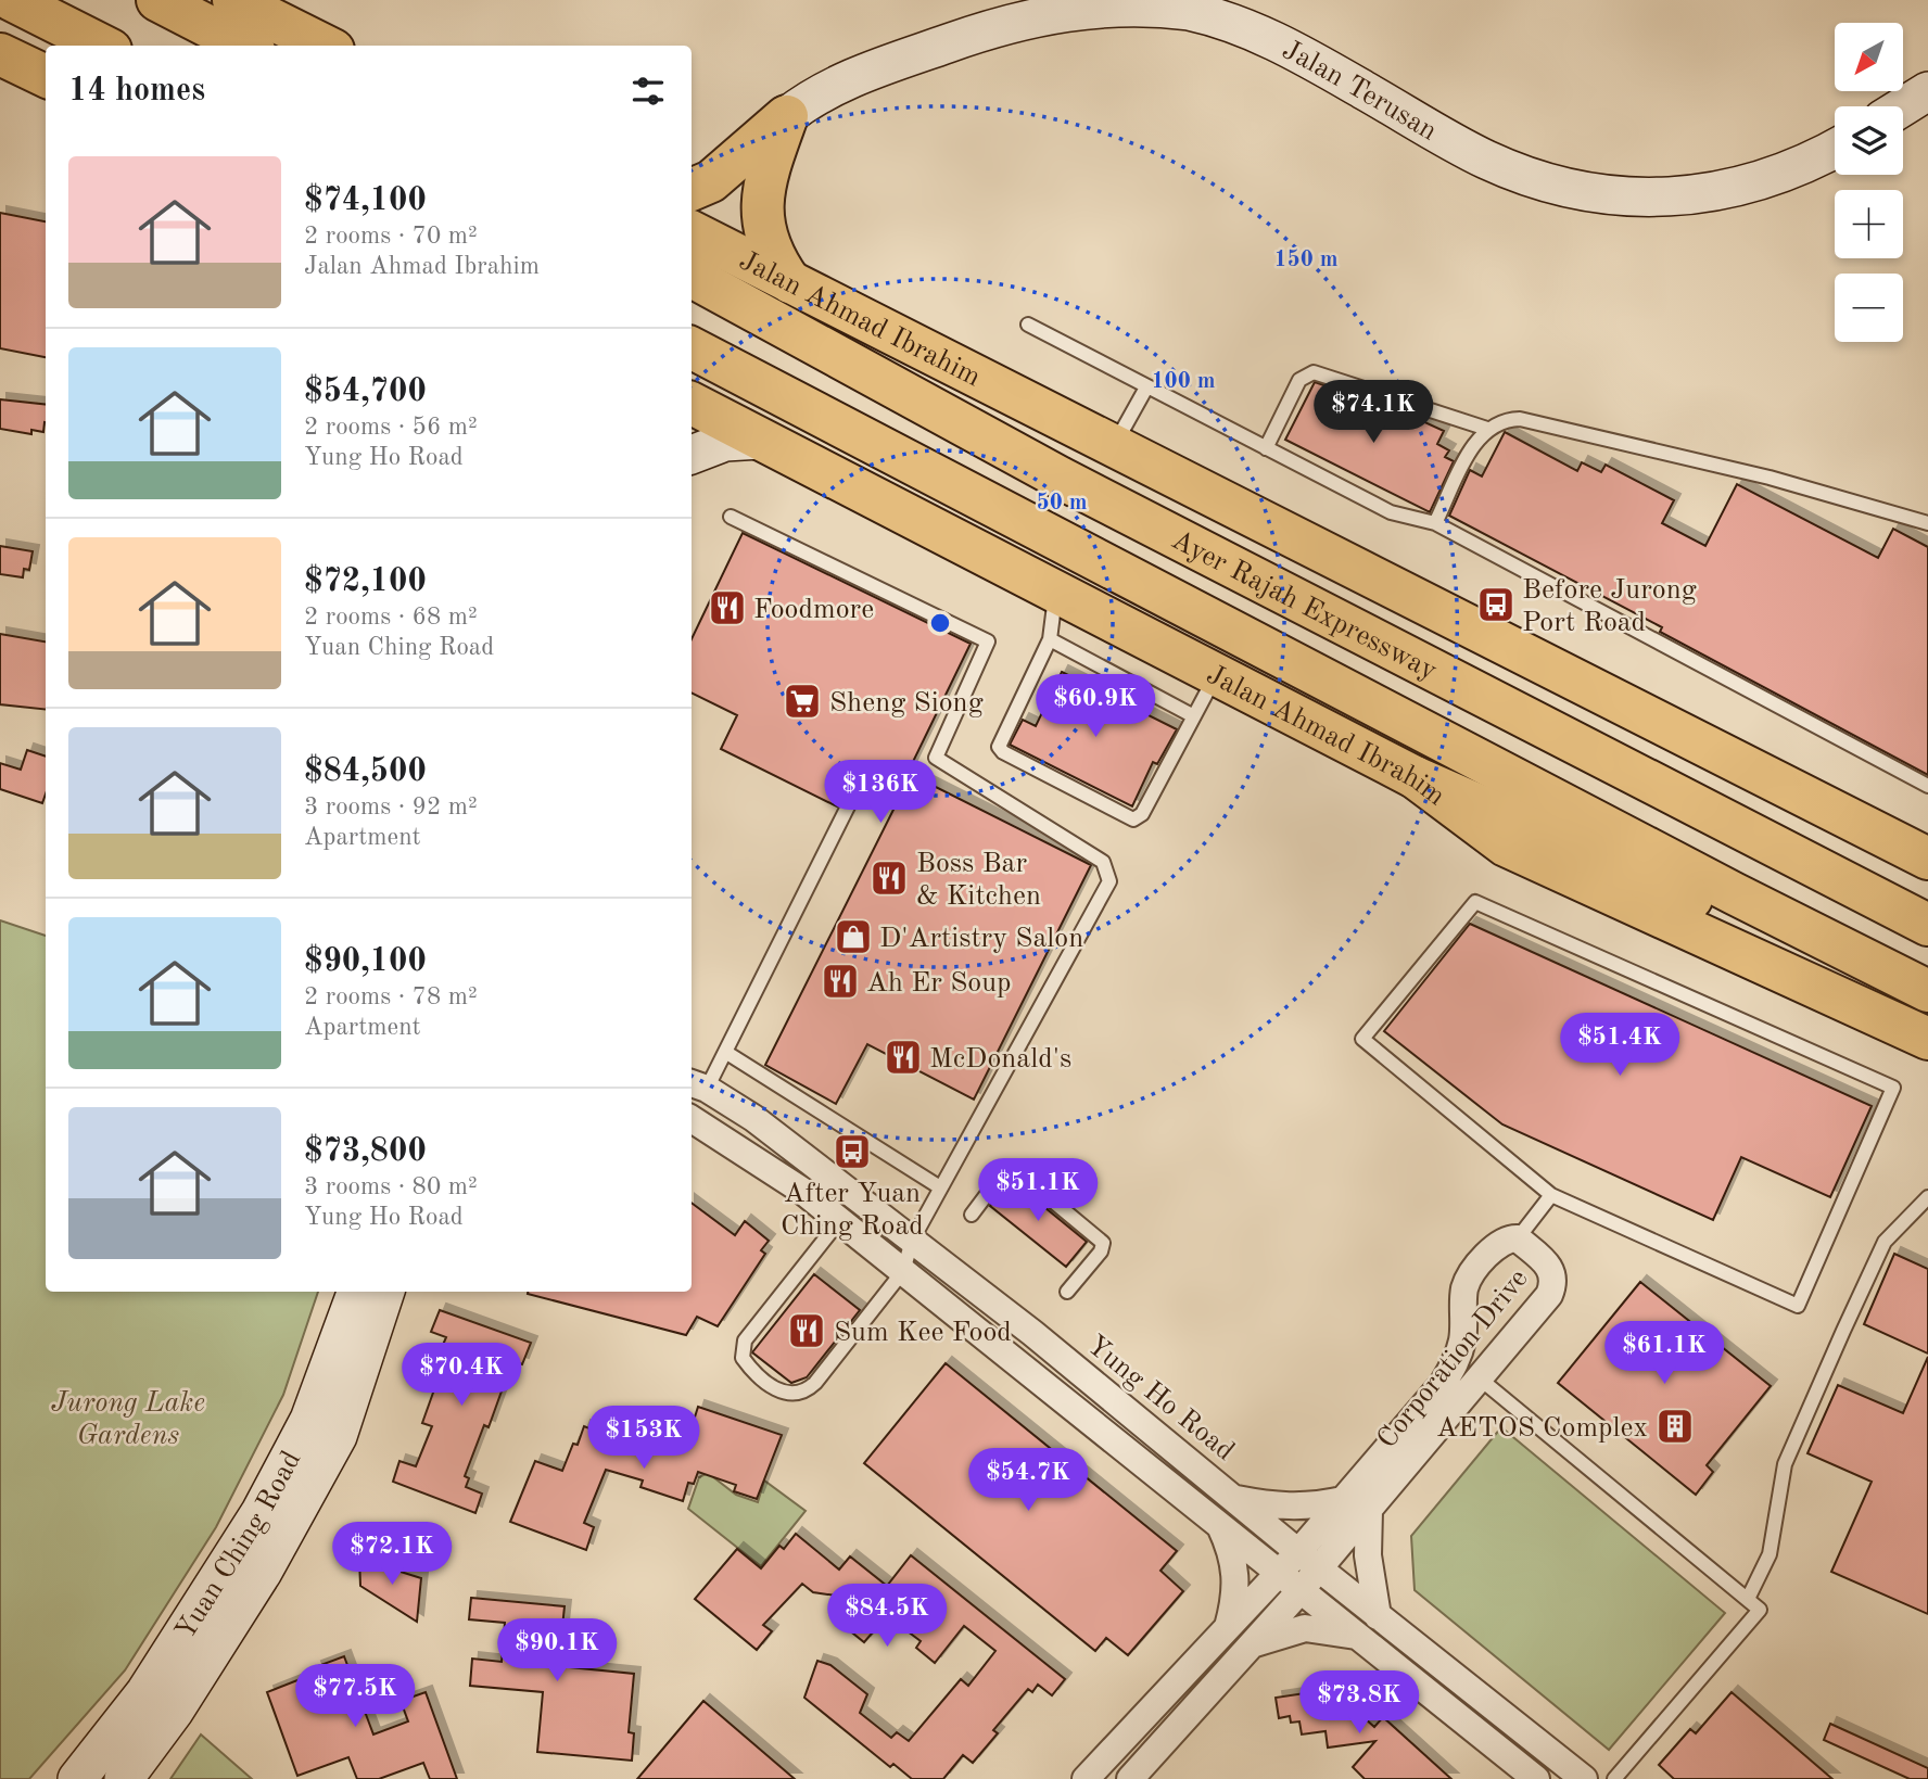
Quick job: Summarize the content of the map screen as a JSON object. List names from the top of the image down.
{
  "streets": {
    "main road": ["Jalan Ahmad Ibrahim", "Ayer Rajah Expressway"],
    "street": [
      "Jalan Terusan",
      "Corporation Drive",
      "Yung Ho Road",
      "Yuan Ching Road"
    ]
  },
  "crossings": [
    ["Corporation Drive", "Yung Ho Road"]
  ],
  "parks": ["Jurong Lake Gardens"],
  "places": {
    "bus stop": ["Before Jurong Port Road", "After Yuan Ching Road"],
    "restaurant": [
      "Foodmore",
      "Boss Bar & Kitchen",
      "Ah Er Soup",
      "McDonald's",
      "Sum Kee Food"
    ],
    "supermarket": ["Sheng Siong"],
    "shop": ["D'Artistry Salon"],
    "building": ["AETOS Complex"]
  },
  "north": "bottom left",
  "page": {
    "map_buttons": ["+", "−"],
    "heading": "14 homes",
    "list": [
      {
        "name": "$74,100",
        "note": "2 rooms · 70 m² · Jalan Ahmad Ibrahim"
      },
      {
        "name": "$54,700",
        "note": "2 rooms · 56 m² · Yung Ho Road"
      },
      {
        "name": "$72,100",
        "note": "2 rooms · 68 m² · Yuan Ching Road"
      },
      {
        "name": "$84,500",
        "note": "3 rooms · 92 m² · Apartment"
      },
      {
        "name": "$90,100",
        "note": "2 rooms · 78 m² · Apartment"
      },
      {
        "name": "$73,800",
        "note": "3 rooms · 80 m² · Yung Ho Road"
      }
    ],
    "price": [
      "$74.1K",
      "$60.9K",
      "$136K",
      "$51.4K",
      "$51.1K",
      "$61.1K",
      "$70.4K",
      "$153K",
      "$54.7K",
      "$72.1K",
      "$84.5K",
      "$90.1K",
      "$77.5K",
      "$73.8K"
    ]
  },
  "rings": ["150 m", "100 m", "50 m"]
}
